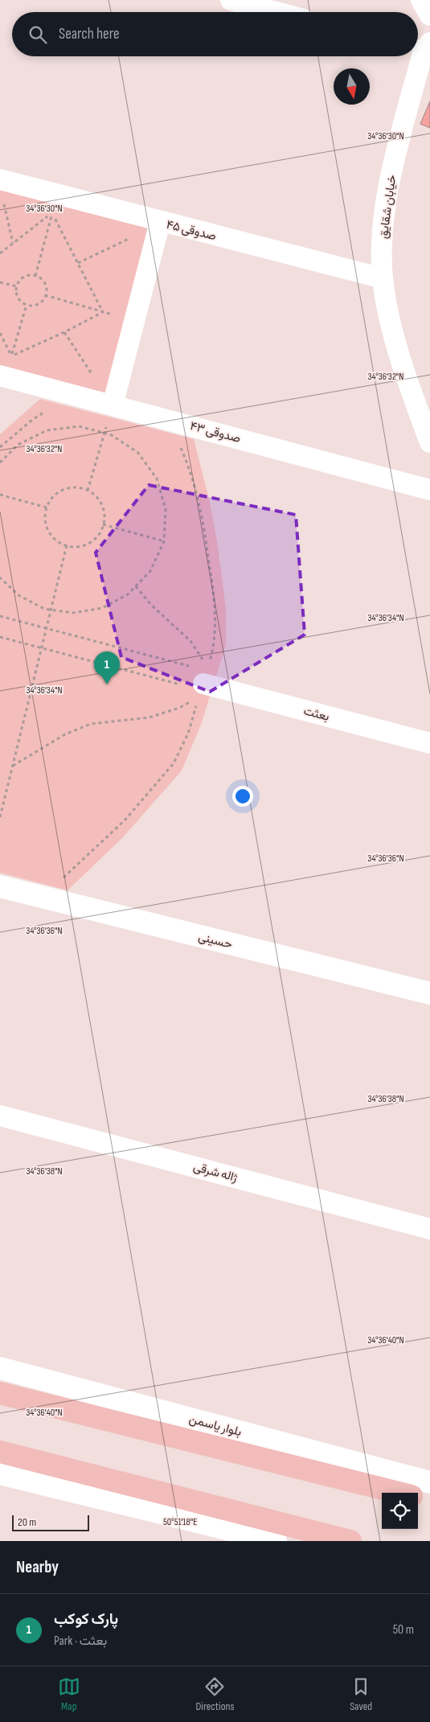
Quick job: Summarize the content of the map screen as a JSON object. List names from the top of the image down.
{
  "streets": {
    "street": [
      "خیابان شقایق",
      "صدوقی ۴۵",
      "صدوقی ۴۳",
      "بعثت",
      "حسینی",
      "ژاله شرقی",
      "بلوار یاسمن"
    ]
  },
  "crossings": [
    ["خیابان شقایق", "صدوقی ۴۵"]
  ],
  "scale_bar": "20 m",
  "north": "bottom",
  "page": {
    "search": "Search here",
    "pins": "1",
    "scale": "20 m",
    "heading": "Nearby",
    "list": [
      {
        "mark": "1",
        "name": "پارک کوکب",
        "note": "Park · بعثت",
        "value": "50 m"
      }
    ],
    "nav": ["Map", "Directions", "Saved"]
  },
  "coordinates": [
    "34°36'30\"N",
    "34°36'32\"N",
    "34°36'34\"N",
    "34°36'36\"N",
    "34°36'38\"N",
    "34°36'40\"N",
    "50°51'18\"E"
  ]
}
